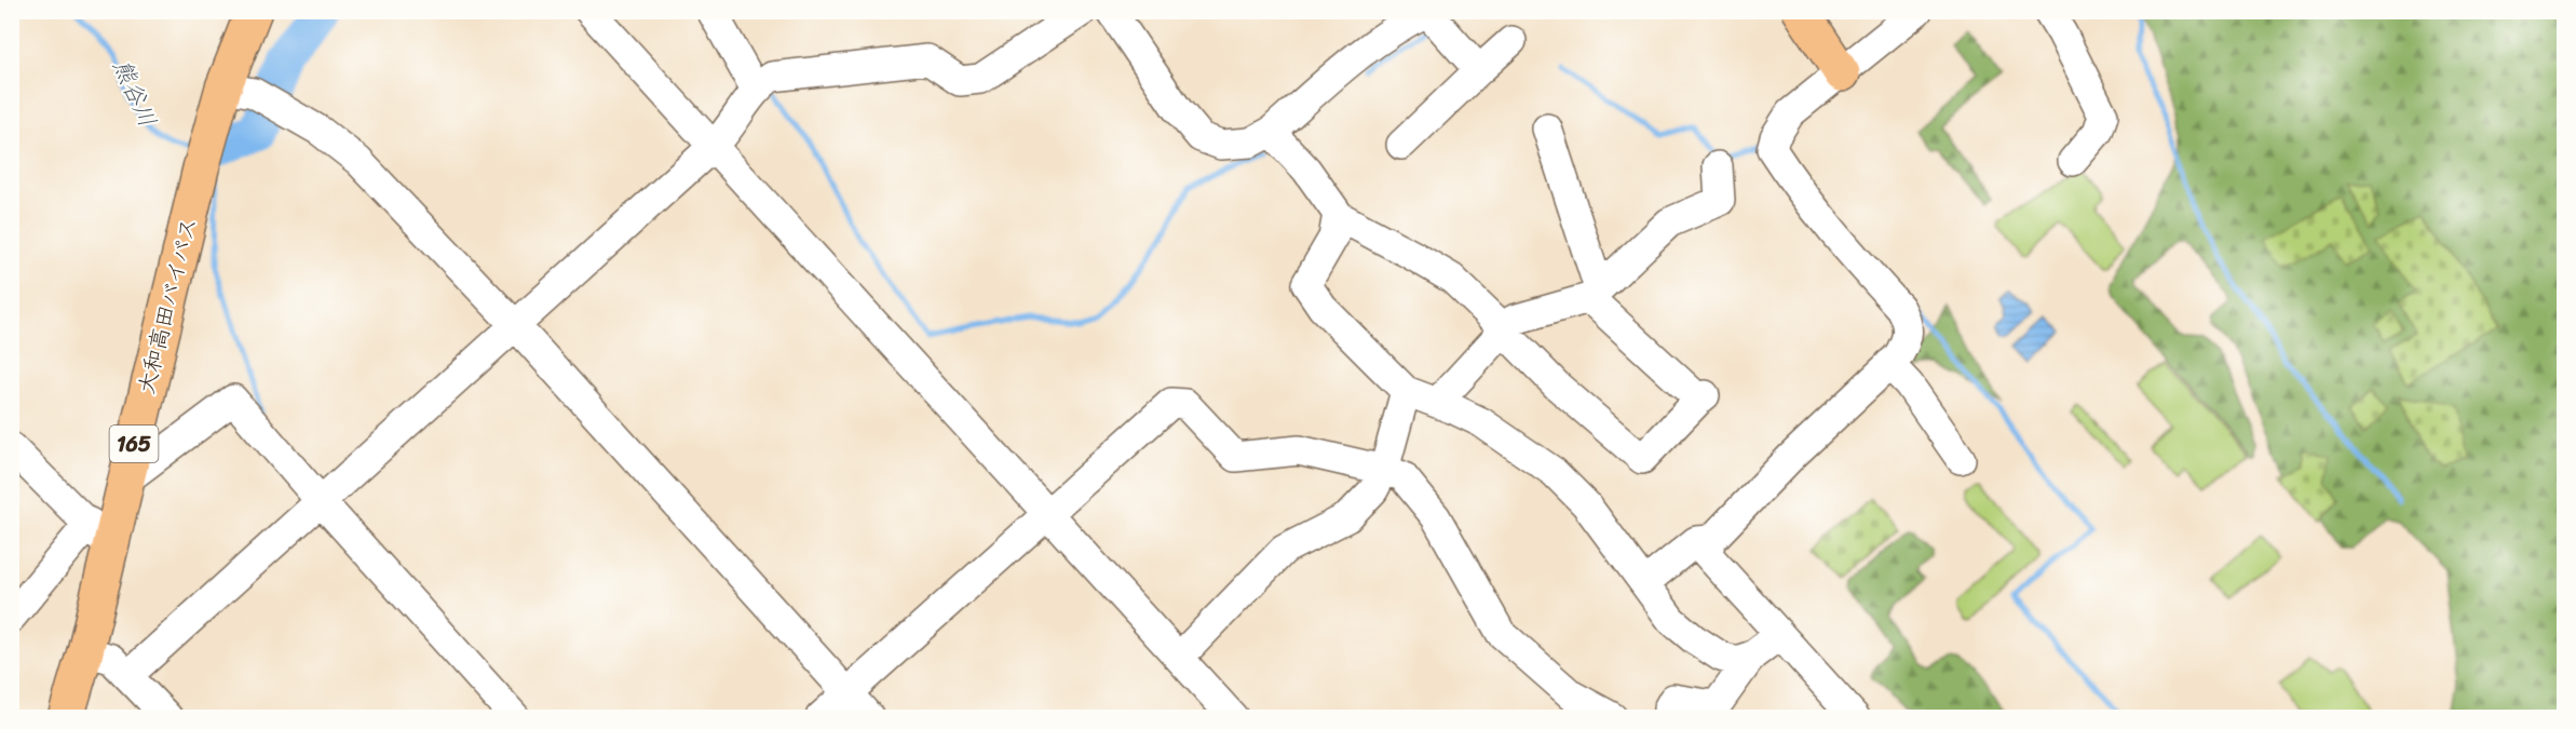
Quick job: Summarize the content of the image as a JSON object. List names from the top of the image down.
{
  "streets": {
    "main road": ["大和高田バイパス", "165"]
  },
  "water": ["熊谷川"]
}
